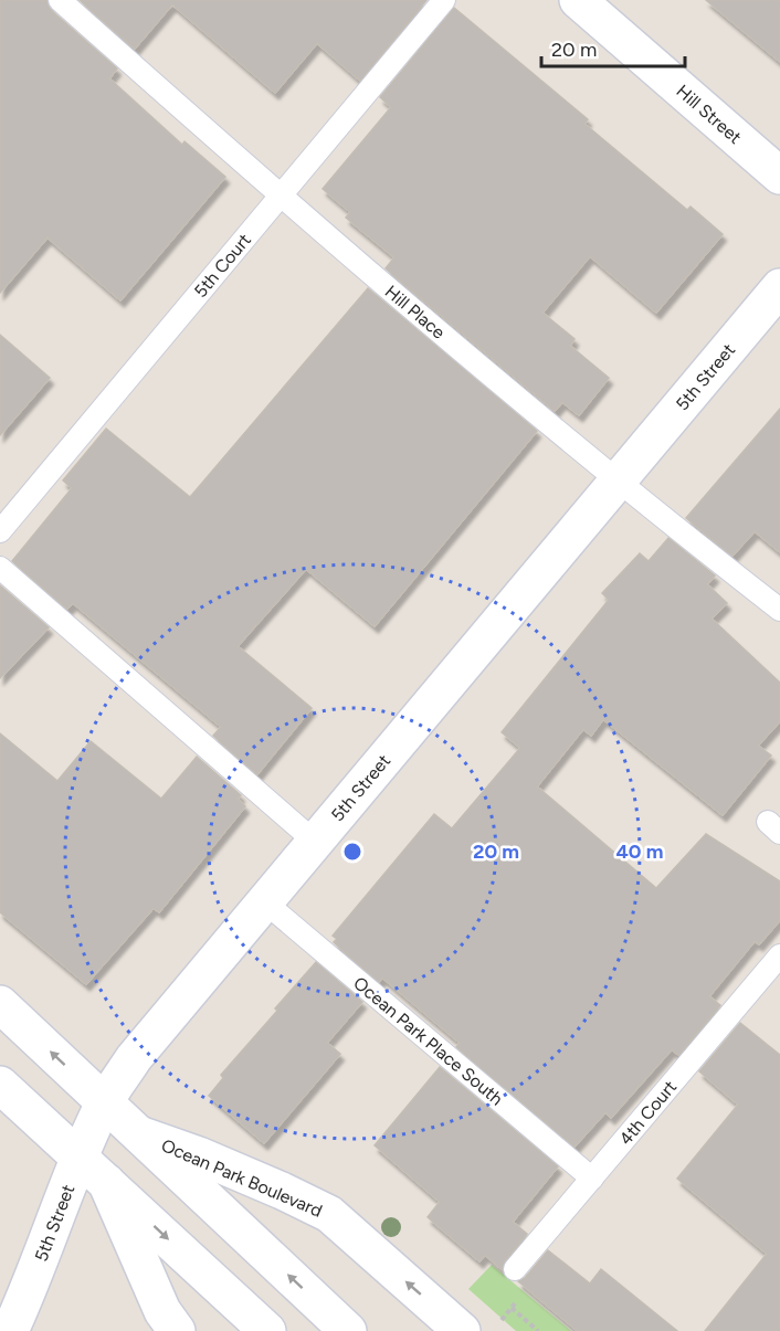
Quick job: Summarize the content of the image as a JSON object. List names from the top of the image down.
{
  "streets": {
    "street": ["Hill Street", "5th Street", "Ocean Park Boulevard"],
    "lane": [
      "5th Court",
      "Hill Place",
      "Ocean Park Place South",
      "4th Court"
    ]
  },
  "crossings": [
    ["5th Court", "Hill Place"],
    ["Hill Place", "5th Street"],
    ["5th Street", "Ocean Park Place South"],
    ["5th Street", "Ocean Park Boulevard"],
    ["Ocean Park Place South", "4th Court"]
  ],
  "scale_bar": "20 m",
  "rings": ["20 m", "40 m"]
}
